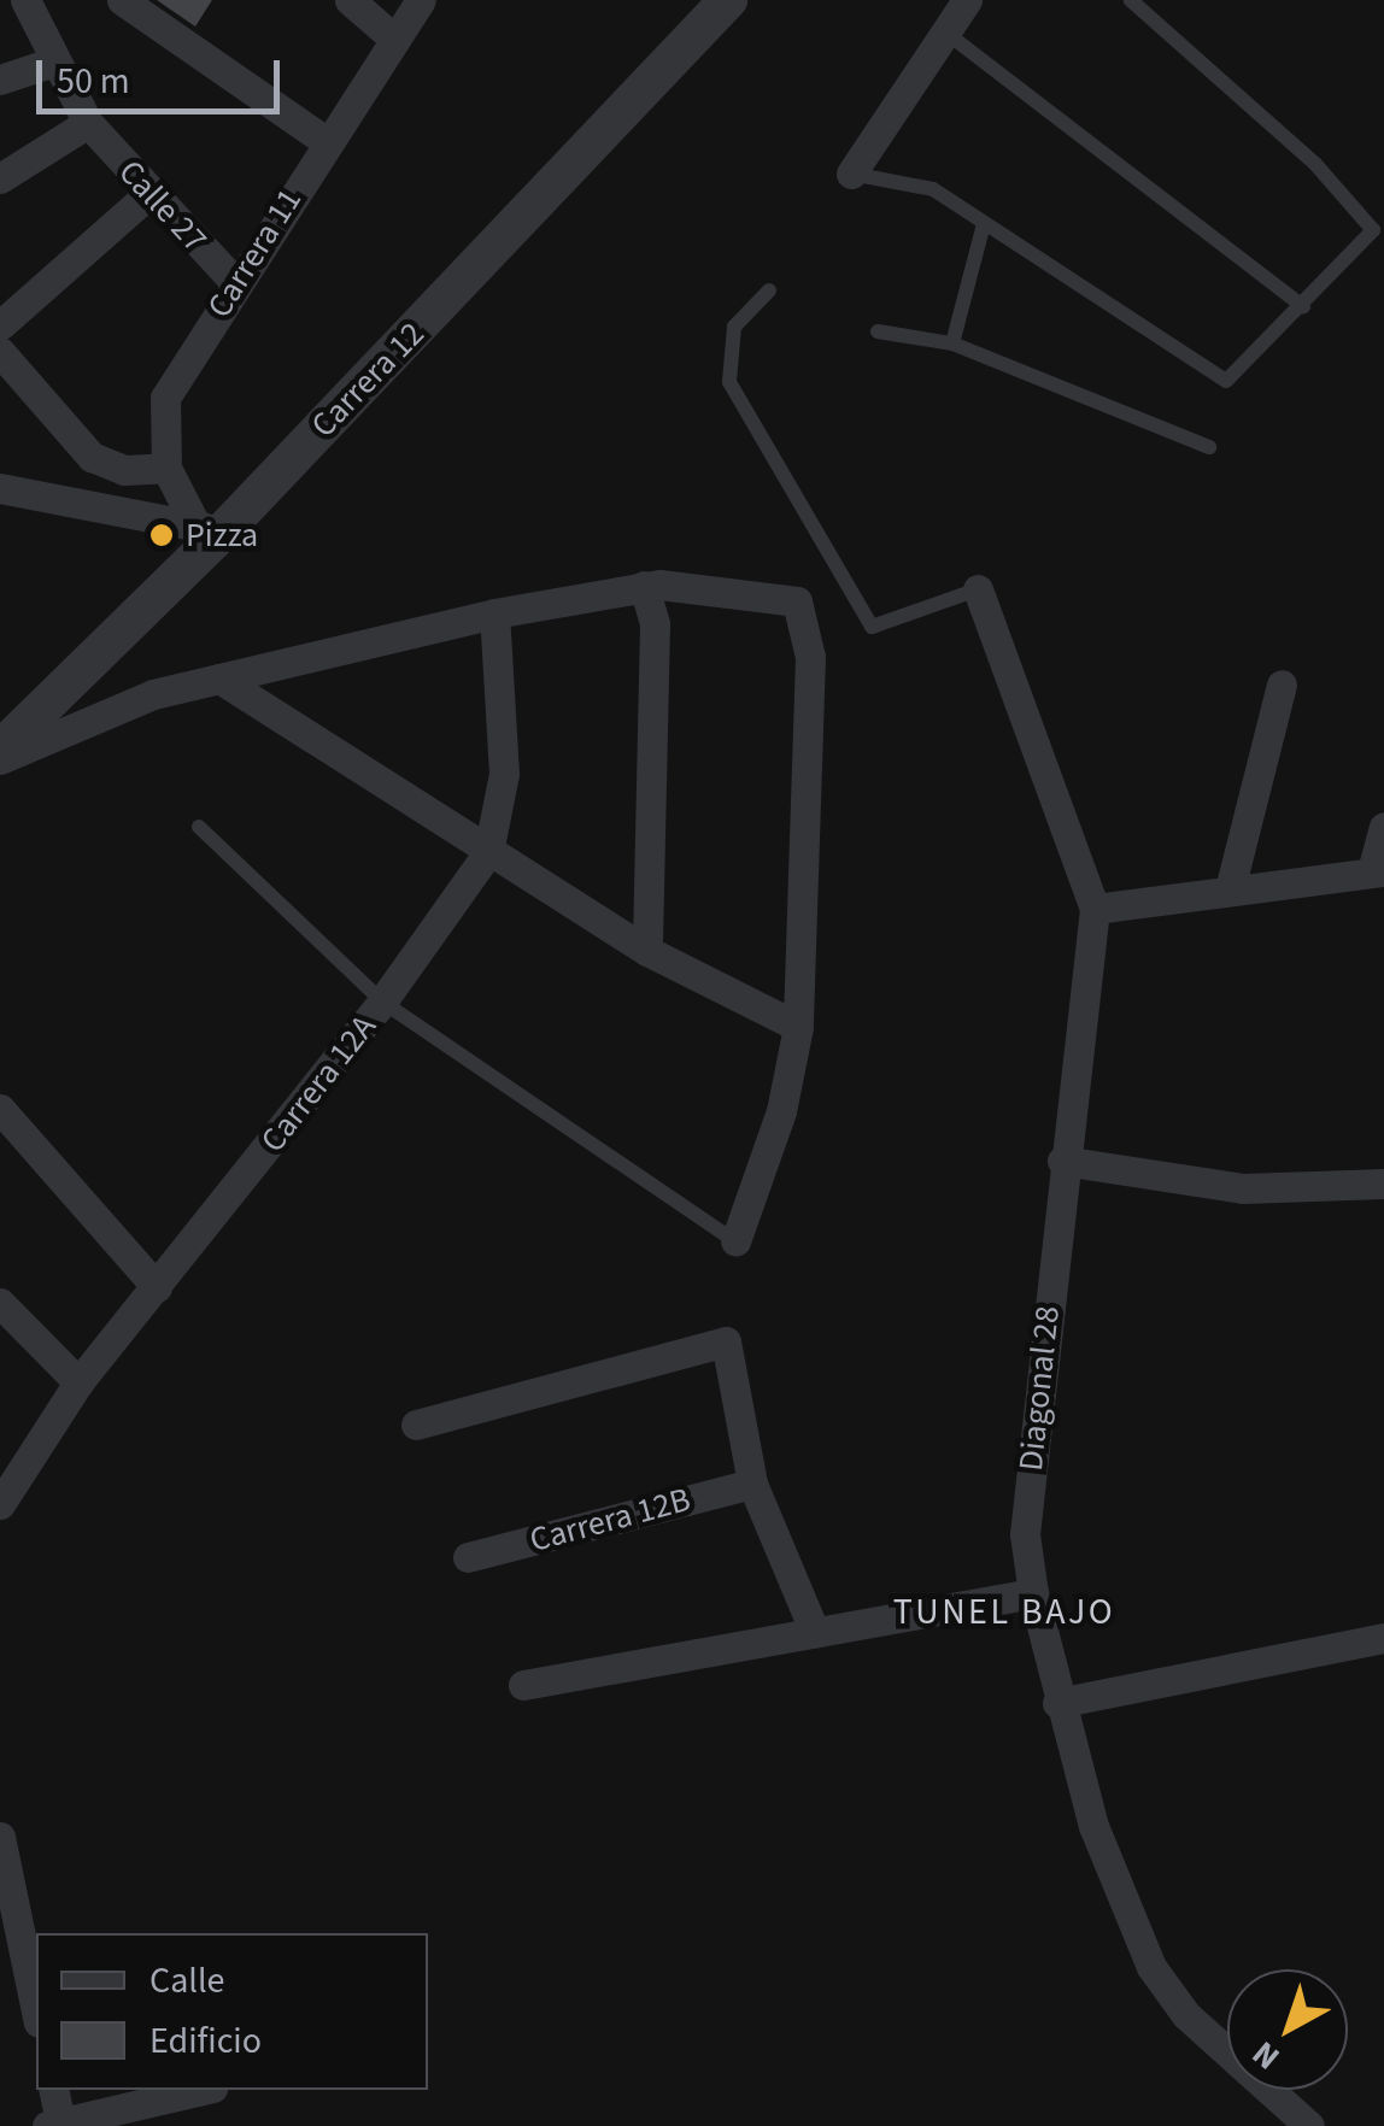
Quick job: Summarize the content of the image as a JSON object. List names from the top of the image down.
{
  "streets": {
    "street": [
      "Calle 27",
      "Carrera 11",
      "Carrera 12",
      "Carrera 12A",
      "Diagonal 28",
      "Carrera 12B"
    ]
  },
  "crossings": [
    ["Calle 27", "Carrera 11"],
    ["Carrera 11", "Carrera 12"]
  ],
  "districts": ["TUNEL BAJO"],
  "places": ["Pizza"],
  "legend": ["Calle", "Edificio"],
  "scale_bar": "50 m",
  "north": "bottom left"
}
